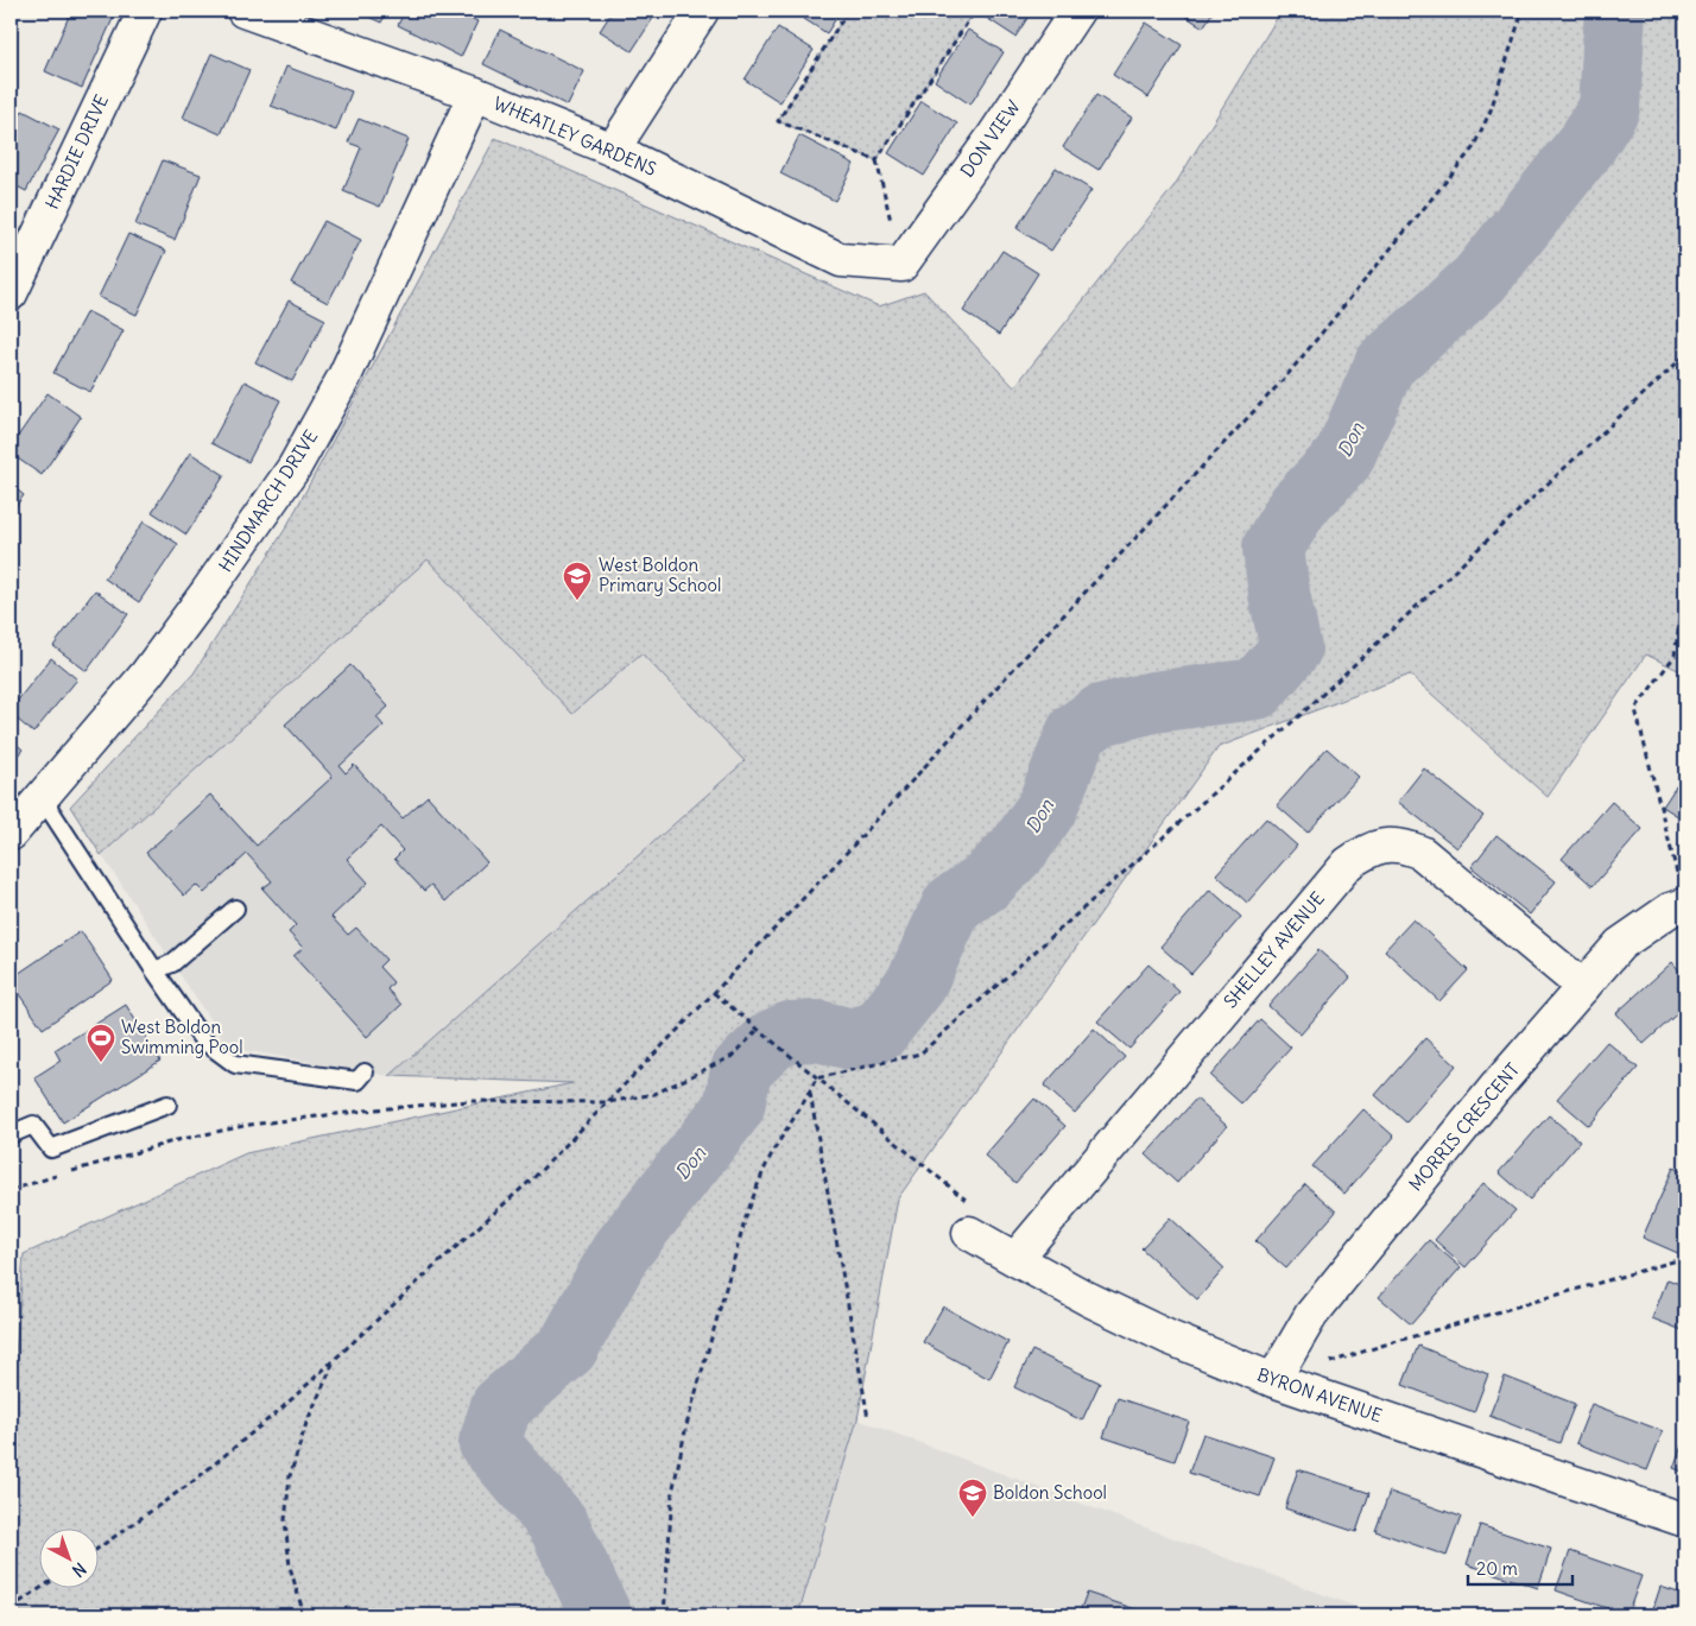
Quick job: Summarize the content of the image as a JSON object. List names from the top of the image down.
{
  "streets": {
    "street": [
      "WHEATLEY GARDENS",
      "DON VIEW",
      "HARDIE DRIVE",
      "HINDMARCH DRIVE",
      "SHELLEY AVENUE",
      "MORRIS CRESCENT",
      "BYRON AVENUE"
    ]
  },
  "crossings": [
    ["WHEATLEY GARDENS", "DON VIEW"],
    ["WHEATLEY GARDENS", "HINDMARCH DRIVE"],
    ["SHELLEY AVENUE", "MORRIS CRESCENT"],
    ["SHELLEY AVENUE", "BYRON AVENUE"],
    ["MORRIS CRESCENT", "BYRON AVENUE"]
  ],
  "water": ["Don"],
  "places": {
    "school or university": ["West Boldon Primary School", "Boldon School"],
    "sports": ["West Boldon Swimming Pool"]
  },
  "scale_bar": "20 m",
  "north": "bottom right"
}
